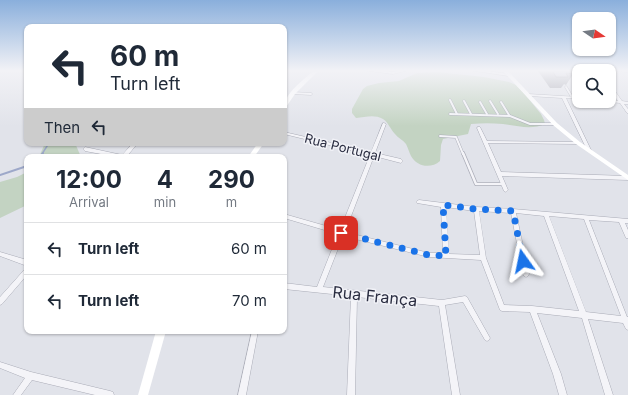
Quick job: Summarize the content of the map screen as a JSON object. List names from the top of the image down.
{
  "streets": {
    "street": ["Rua Portugal", "Rua França"]
  },
  "north": "right",
  "page": {
    "turn": ["60 m", "Turn left"],
    "then": "Then",
    "eta": [
      "12:00",
      "Arrival",
      "4",
      "min",
      "290",
      "m"
    ],
    "list": [
      {
        "name": "Turn left",
        "value": "60 m"
      },
      {
        "name": "Turn left",
        "value": "70 m"
      }
    ]
  }
}
